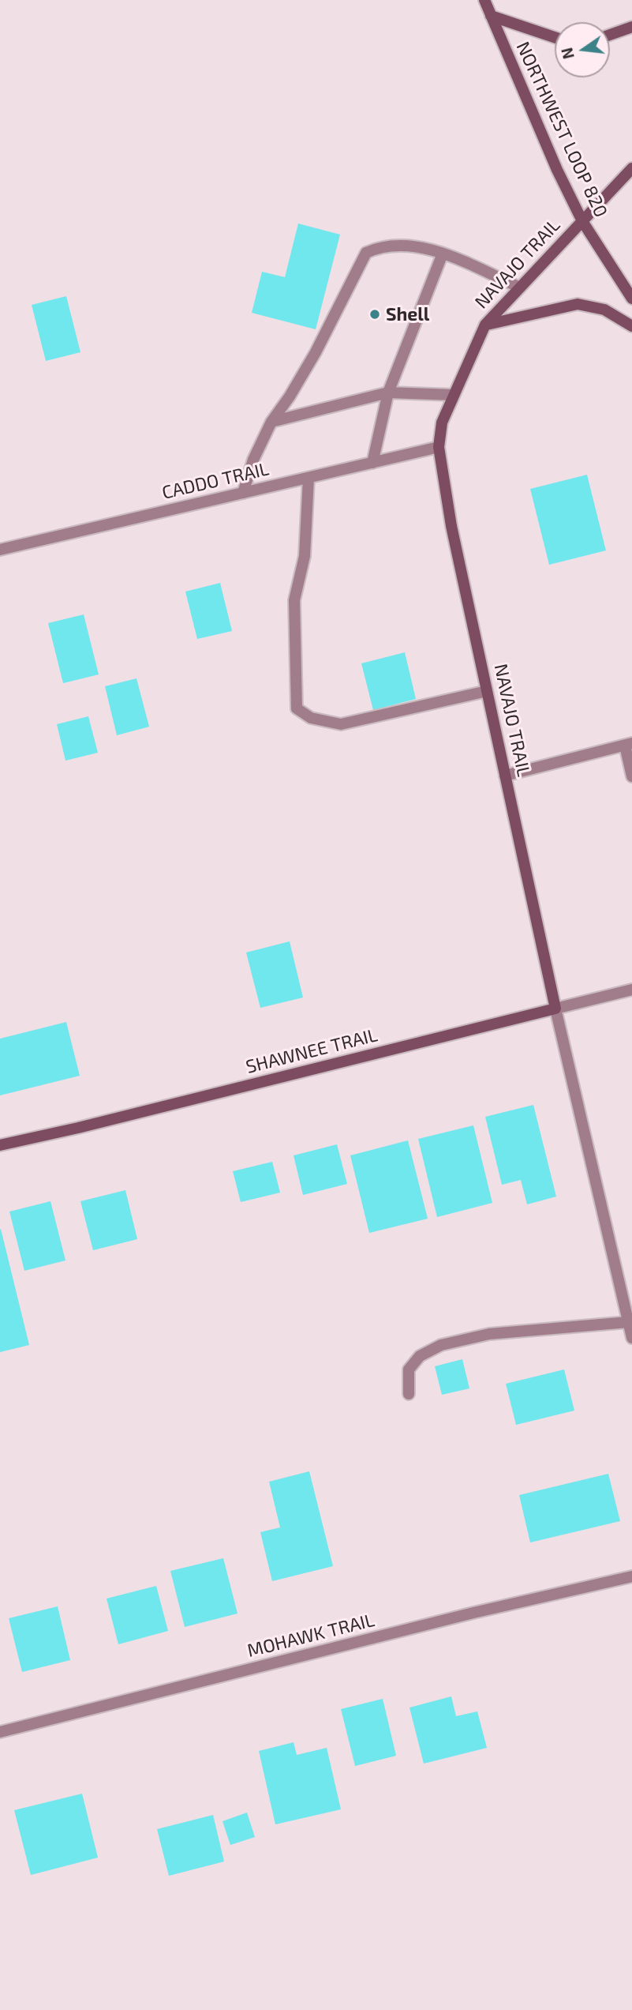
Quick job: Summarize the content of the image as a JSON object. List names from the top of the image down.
{
  "streets": {
    "street": [
      "NORTHWEST LOOP 820",
      "NAVAJO TRAIL",
      "CADDO TRAIL",
      "SHAWNEE TRAIL",
      "MOHAWK TRAIL"
    ]
  },
  "crossings": [
    ["NORTHWEST LOOP 820", "NAVAJO TRAIL"],
    ["NAVAJO TRAIL", "CADDO TRAIL"],
    ["NAVAJO TRAIL", "SHAWNEE TRAIL"]
  ],
  "places": ["Shell"],
  "north": "left"
}
